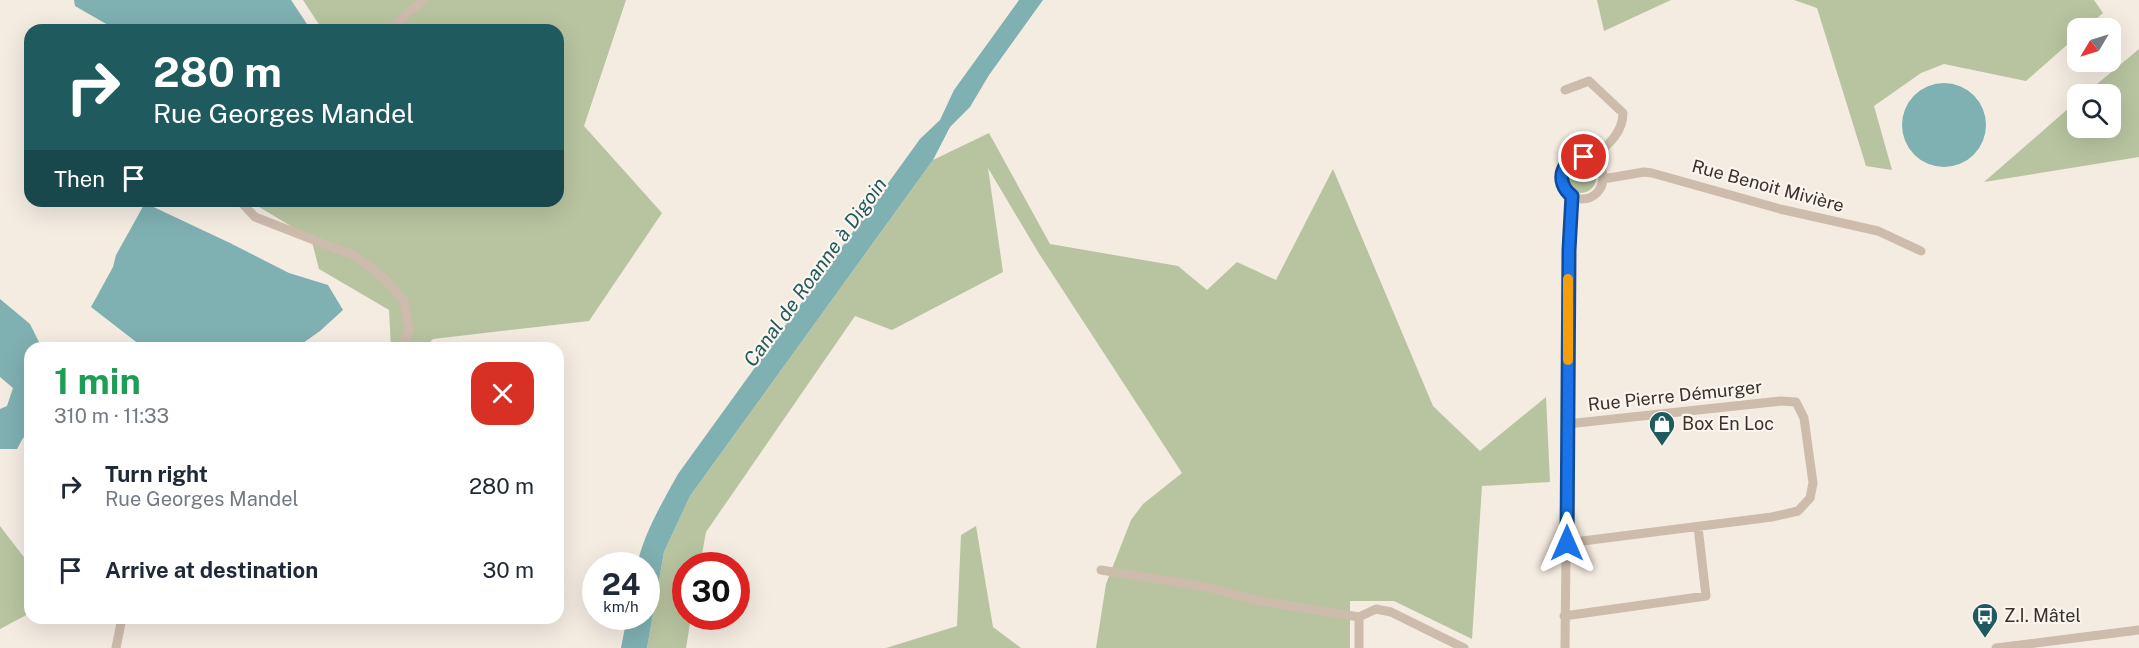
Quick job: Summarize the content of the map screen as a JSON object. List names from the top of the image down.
{
  "streets": {
    "street": ["Rue Benoit Mivière", "Rue Pierre Démurger"]
  },
  "water": ["Canal de Roanne à Digoin"],
  "places": {
    "shop": ["Box En Loc"],
    "bus stop": ["Z.I. Mâtel"]
  },
  "north": "bottom left",
  "page": {
    "turn": ["280 m", "Rue Georges Mandel"],
    "then": "Then",
    "heading": ["1 min", "310 m · 11:33"],
    "list": [
      {
        "name": "Turn right",
        "note": "Rue Georges Mandel",
        "value": "280 m"
      },
      {
        "name": "Arrive at destination",
        "value": "30 m"
      }
    ],
    "speed": "24 km/h",
    "limit": "30"
  }
}
